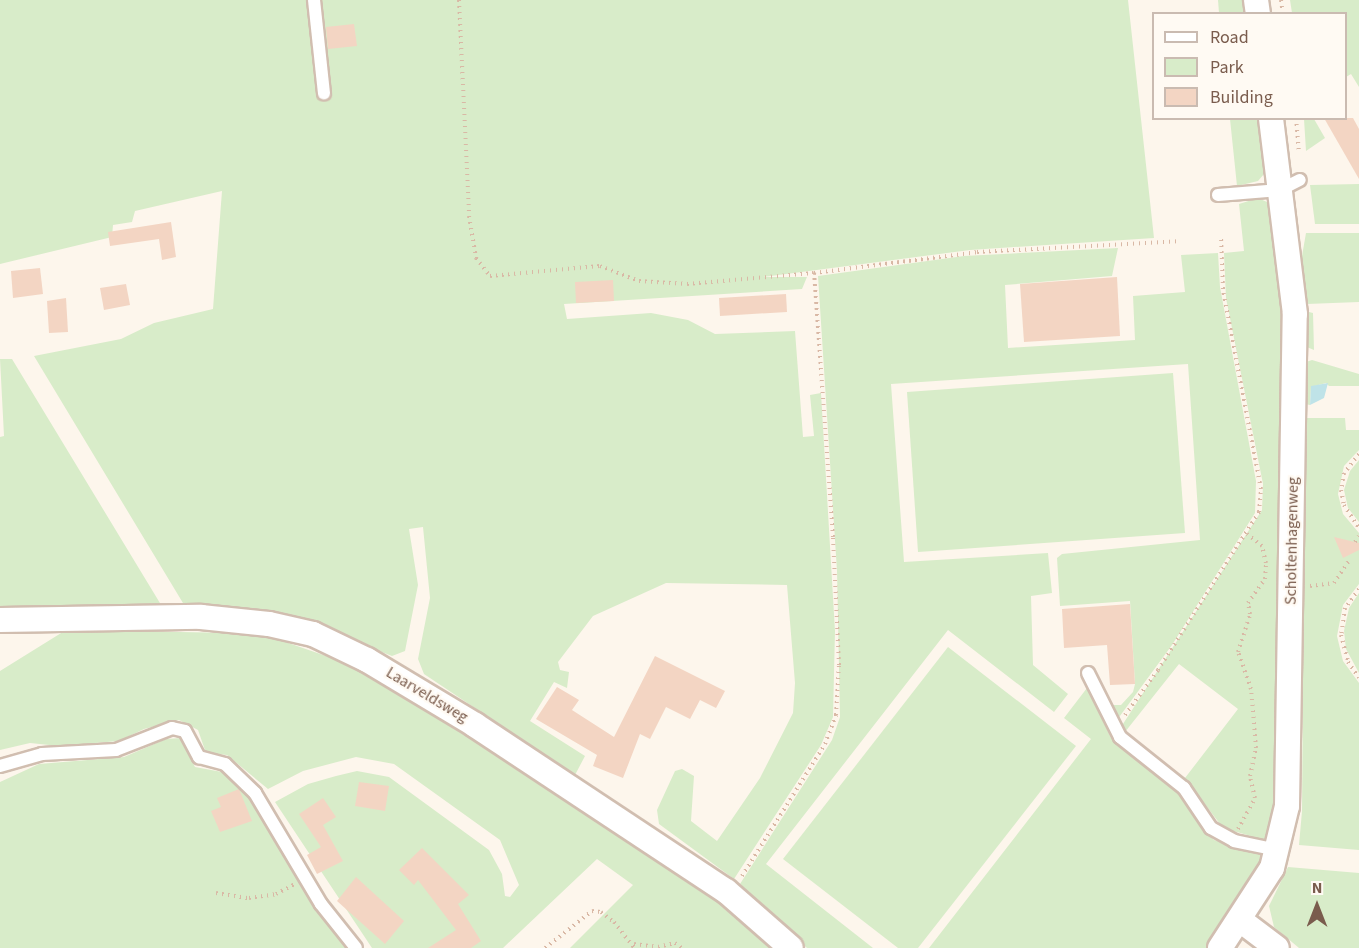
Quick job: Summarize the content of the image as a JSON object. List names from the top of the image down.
{
  "streets": {
    "street": ["Scholtenhagenweg", "Laarveldsweg"]
  },
  "legend": ["Road", "Park", "Building"],
  "north": "top"
}
